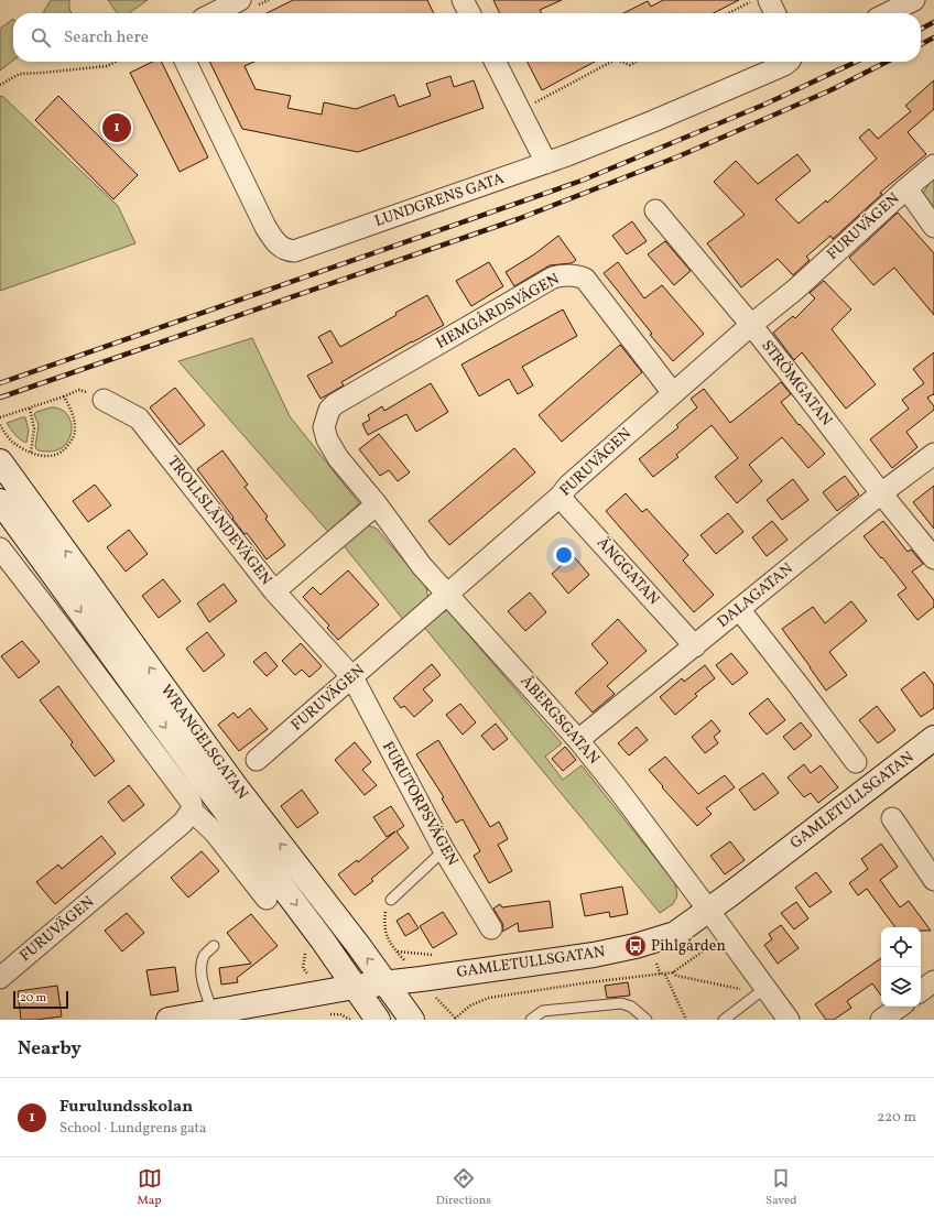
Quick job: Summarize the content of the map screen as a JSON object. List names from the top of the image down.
{
  "streets": {
    "main road": ["WRANGELSGATAN", "GAMLETULLSGATAN"],
    "street": [
      "LUNDGRENS GATA",
      "FURUVÄGEN",
      "HEMGÅRDSVÄGEN",
      "STRÖMGATAN",
      "TROLLSLÄNDEVÄGEN",
      "ÄNGGATAN",
      "DALAGATAN",
      "ÅBERGSGATAN",
      "FURUTORPSVÄGEN"
    ]
  },
  "crossings": [
    ["FURUVÄGEN", "HEMGÅRDSVÄGEN"],
    ["FURUVÄGEN", "STRÖMGATAN"],
    ["FURUVÄGEN", "ÄNGGATAN"],
    ["FURUVÄGEN", "ÅBERGSGATAN"],
    ["FURUVÄGEN", "FURUTORPSVÄGEN"],
    ["HEMGÅRDSVÄGEN", "ÅBERGSGATAN"],
    ["STRÖMGATAN", "DALAGATAN"],
    ["TROLLSLÄNDEVÄGEN", "ÅBERGSGATAN"],
    ["TROLLSLÄNDEVÄGEN", "FURUTORPSVÄGEN"],
    ["ÄNGGATAN", "DALAGATAN"],
    ["DALAGATAN", "ÅBERGSGATAN"],
    ["ÅBERGSGATAN", "GAMLETULLSGATAN"],
    ["WRANGELSGATAN", "GAMLETULLSGATAN"]
  ],
  "places": {
    "bus stop": ["Pihlgården"]
  },
  "scale_bar": "20 m",
  "page": {
    "search": "Search here",
    "pins": "1",
    "scale": "20 m",
    "heading": "Nearby",
    "list": [
      {
        "mark": "1",
        "name": "Furulundsskolan",
        "note": "School · Lundgrens gata",
        "value": "220 m"
      }
    ],
    "nav": ["Map", "Directions", "Saved"]
  }
}
